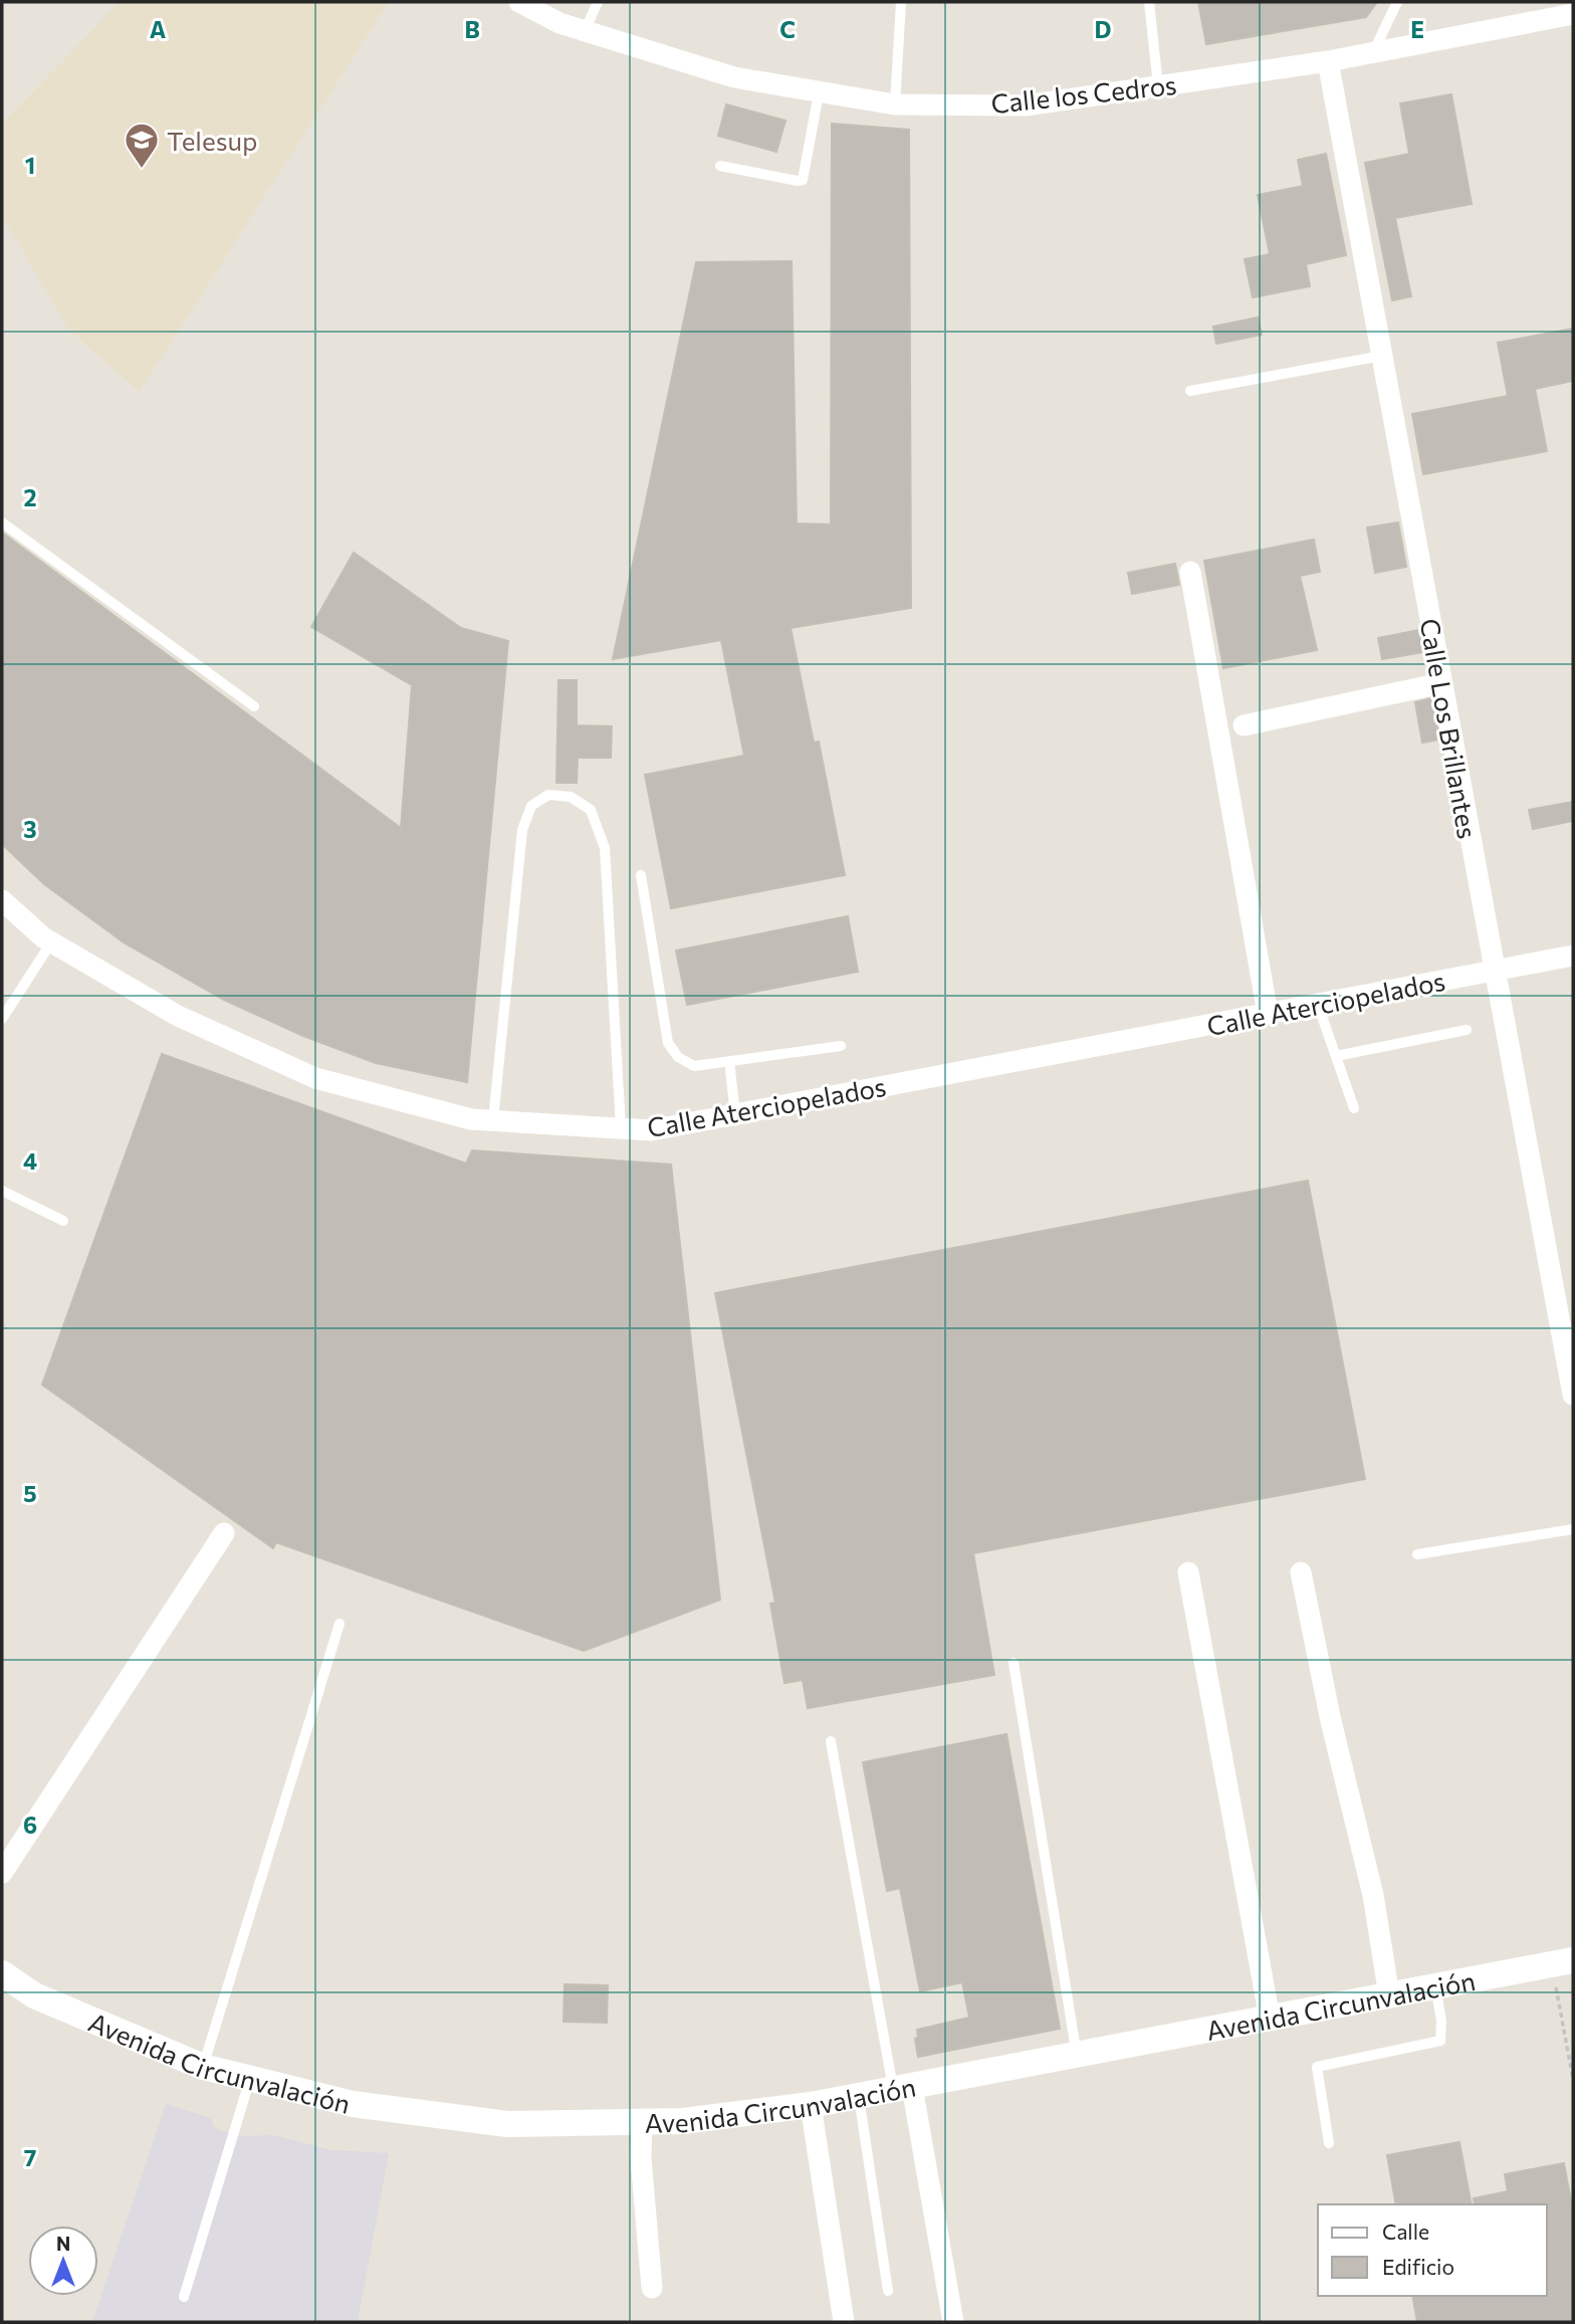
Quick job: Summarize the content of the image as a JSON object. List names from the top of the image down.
{
  "streets": {
    "street": [
      "Calle los Cedros",
      "Calle Los Brillantes",
      "Calle Aterciopelados",
      "Avenida Circunvalación"
    ]
  },
  "crossings": [
    ["Calle los Cedros", "Calle Los Brillantes"],
    ["Calle Los Brillantes", "Calle Aterciopelados"]
  ],
  "places": {
    "school or university": ["Telesup"]
  },
  "legend": ["Calle", "Edificio"],
  "north": "top",
  "grid": {
    "columns": [
      "A",
      "B",
      "C",
      "D",
      "E"
    ],
    "rows": [
      "1",
      "2",
      "3",
      "4",
      "5",
      "6",
      "7"
    ]
  }
}
